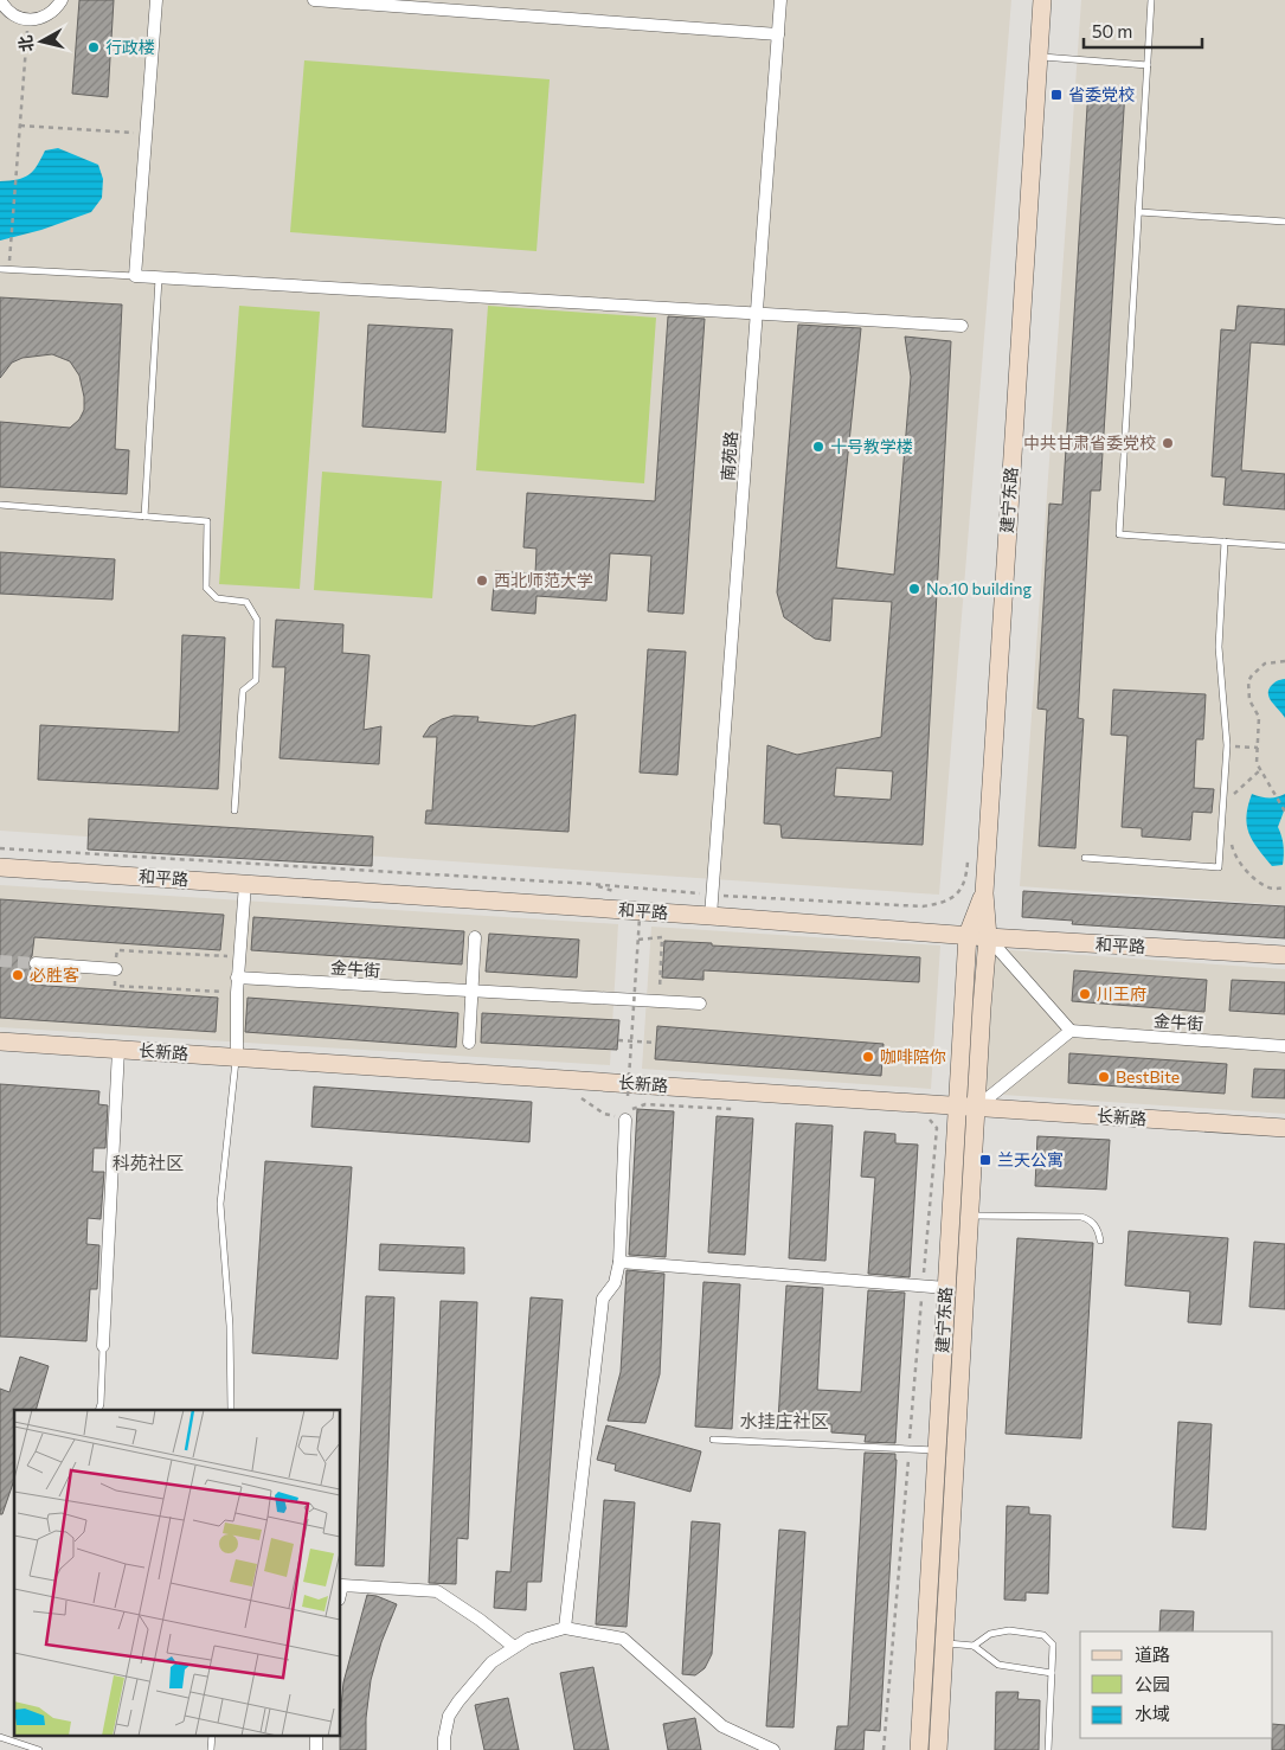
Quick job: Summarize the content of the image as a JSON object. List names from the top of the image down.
{
  "streets": {
    "main road": ["建宁东路", "和平路", "长新路"],
    "street": ["南苑路", "金牛街"]
  },
  "crossings": [
    ["南苑路", "和平路"],
    ["建宁东路", "和平路"],
    ["建宁东路", "长新路"]
  ],
  "districts": ["科苑社区", "水挂庄社区"],
  "places": {
    "other": [
      "行政楼",
      "中共甘肃省委党校",
      "十号教学楼",
      "西北师范大学",
      "No.10 building",
      "必胜客",
      "川王府",
      "咖啡陪你",
      "BestBite"
    ],
    "transit": ["省委党校", "兰天公寓"]
  },
  "legend": ["道路", "公园", "水域"],
  "scale_bar": "50 m",
  "north": "left"
}
